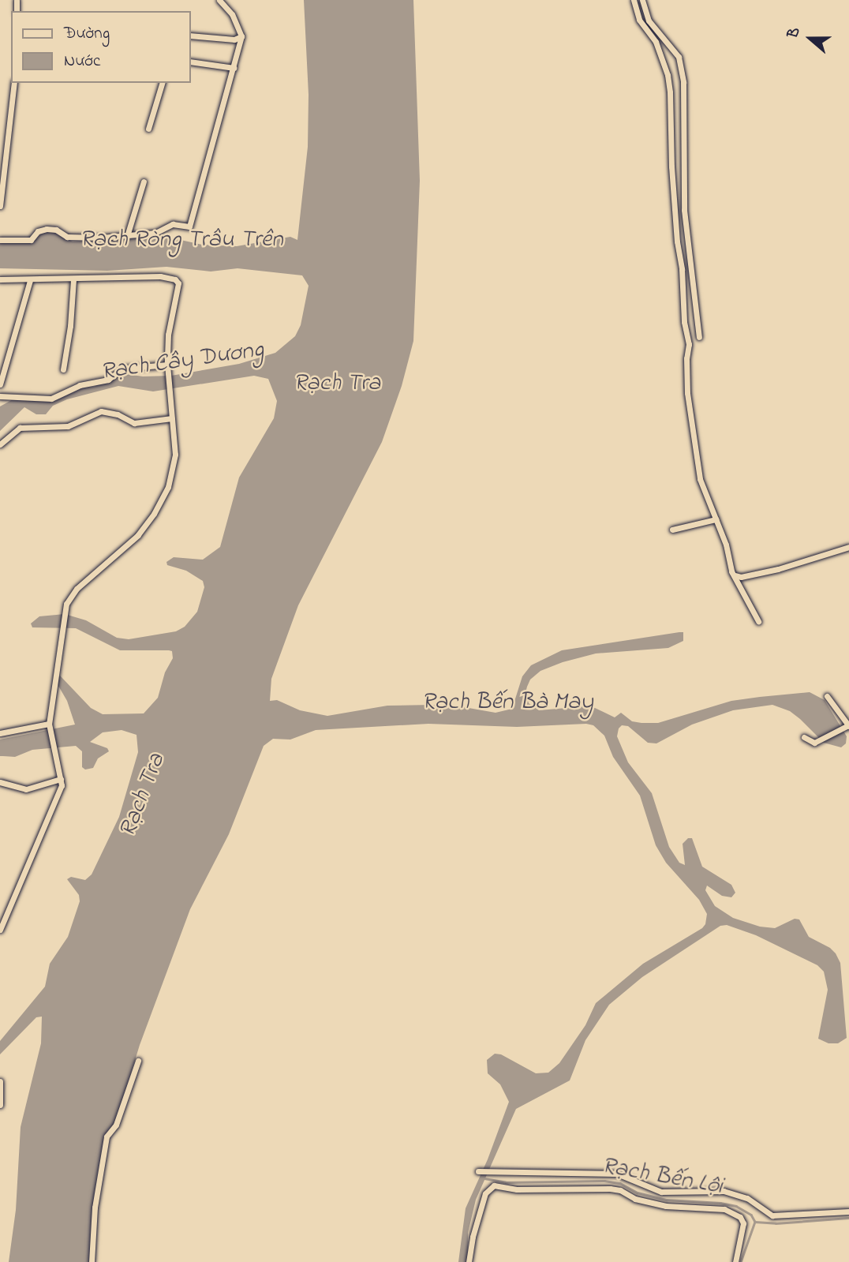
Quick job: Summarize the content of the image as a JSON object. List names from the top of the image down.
{
  "water": [
    "Rạch Ròng Trâu Trên",
    "Rạch Cây Dương",
    "Rạch Tra",
    "Rạch Bến Bà May",
    "Rạch Bến Lội"
  ],
  "legend": ["Đường", "Nước"],
  "north": "left"
}
